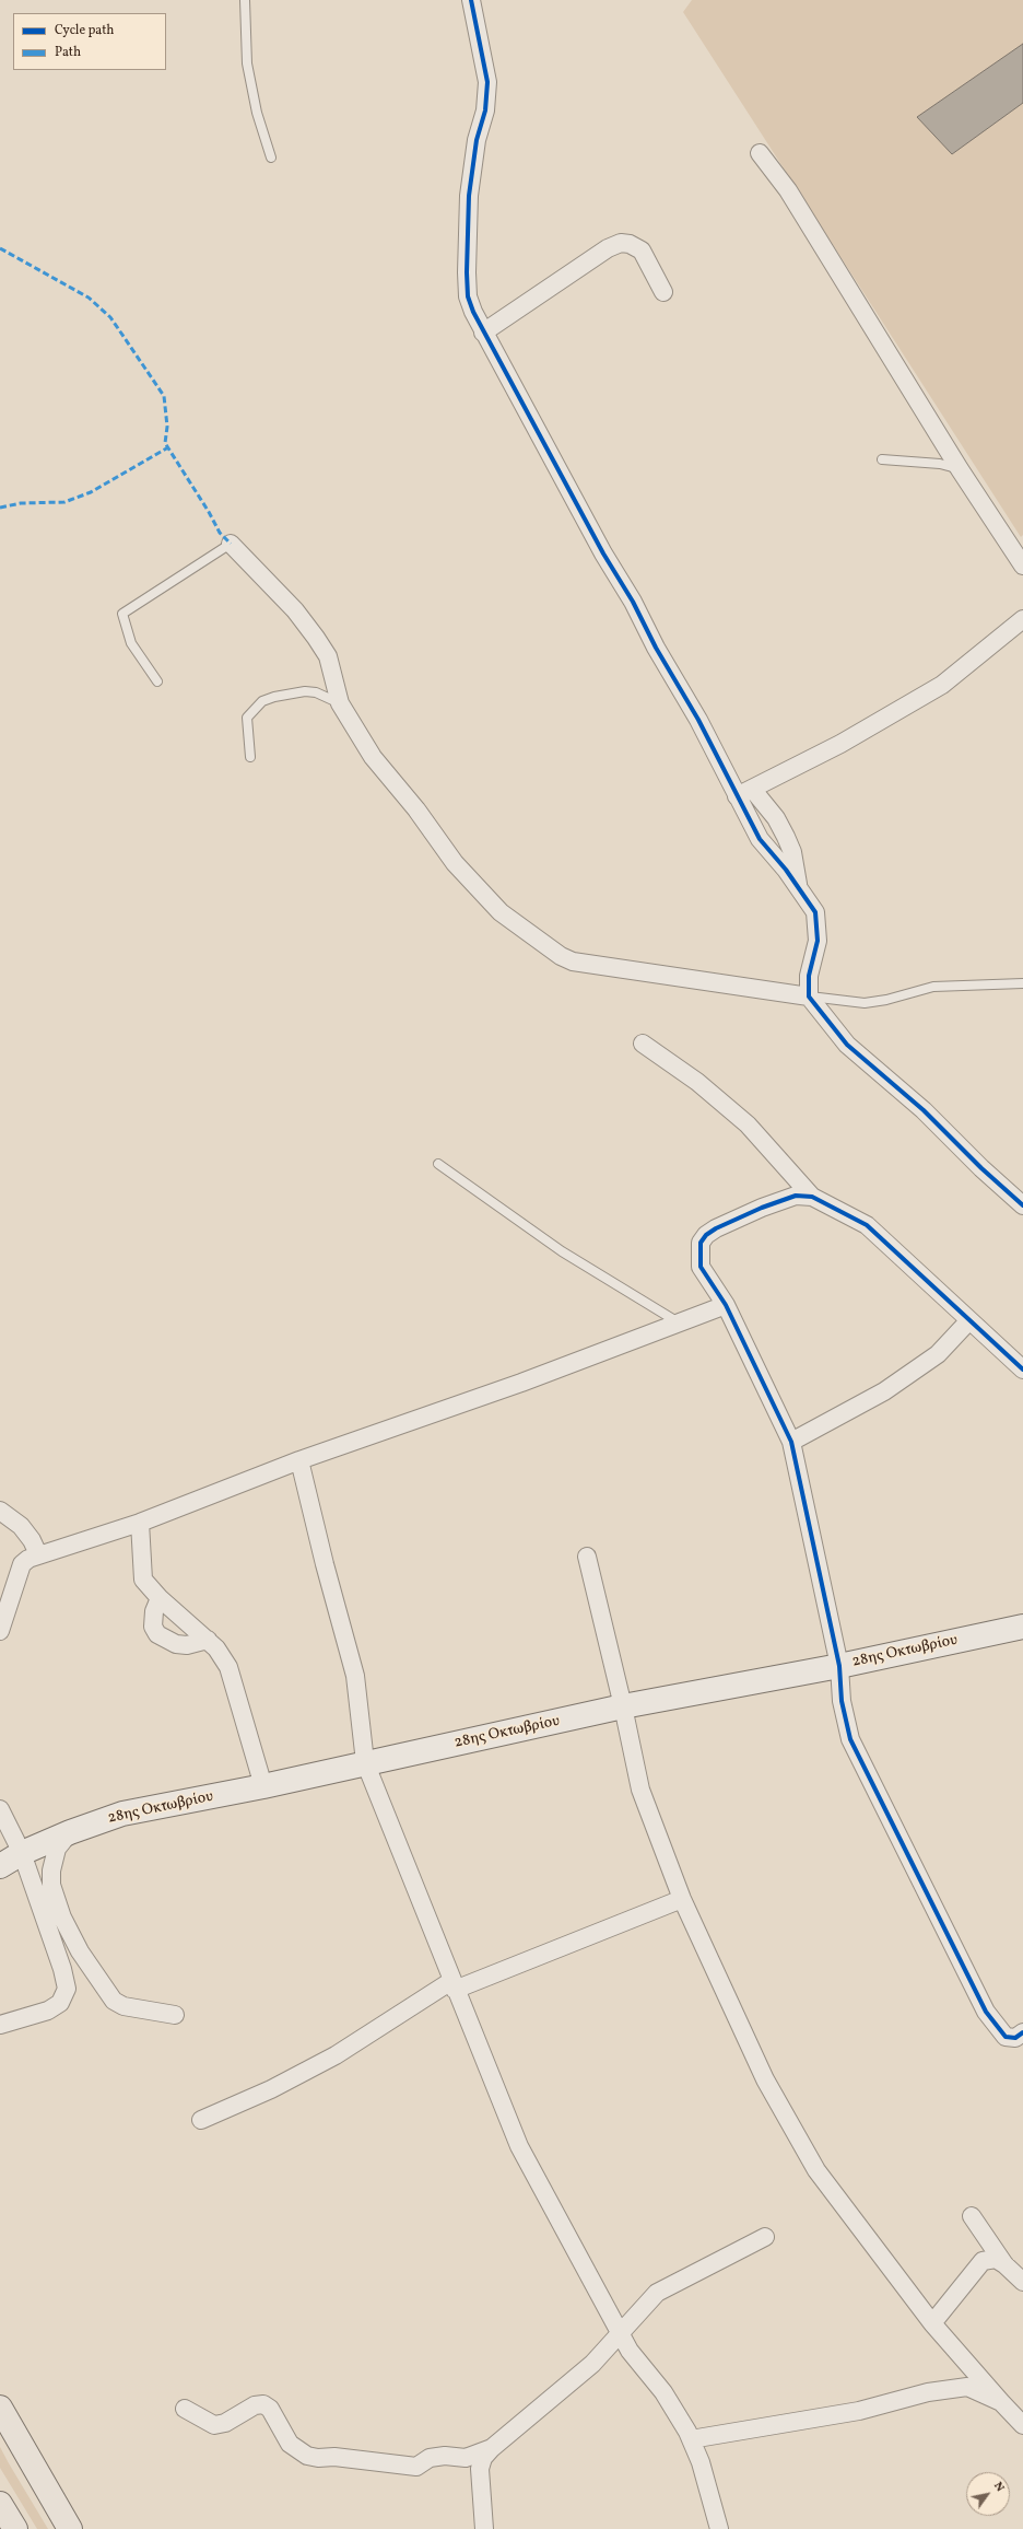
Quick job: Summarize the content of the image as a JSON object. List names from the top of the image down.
{
  "streets": {
    "street": ["28ης Οκτωβρίου"]
  },
  "legend": ["Cycle path", "Path"],
  "north": "top right"
}
